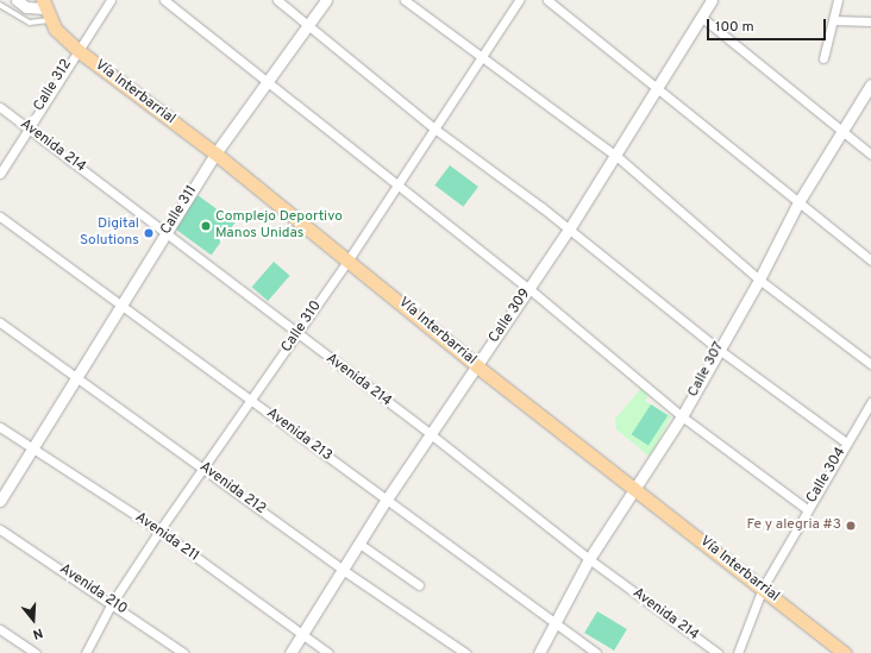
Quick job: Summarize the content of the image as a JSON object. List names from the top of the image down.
{
  "streets": {
    "main road": ["Vía Interbarrial"],
    "street": [
      "Calle 312",
      "Avenida 214",
      "Calle 311",
      "Calle 309",
      "Calle 310",
      "Calle 307",
      "Avenida 213",
      "Calle 304",
      "Avenida 212",
      "Avenida 211",
      "Avenida 210"
    ]
  },
  "crossings": [
    ["Calle 312", "Vía Interbarrial"],
    ["Calle 312", "Avenida 214"],
    ["Vía Interbarrial", "Calle 311"],
    ["Vía Interbarrial", "Calle 309"],
    ["Vía Interbarrial", "Calle 310"],
    ["Vía Interbarrial", "Calle 307"],
    ["Vía Interbarrial", "Calle 304"],
    ["Avenida 214", "Calle 311"],
    ["Avenida 214", "Calle 309"],
    ["Avenida 214", "Calle 310"],
    ["Avenida 214", "Calle 307"],
    ["Calle 311", "Avenida 213"],
    ["Calle 311", "Avenida 212"],
    ["Calle 311", "Avenida 211"],
    ["Calle 309", "Avenida 213"],
    ["Calle 309", "Avenida 212"],
    ["Calle 309", "Avenida 211"],
    ["Calle 310", "Avenida 213"],
    ["Calle 310", "Avenida 212"],
    ["Calle 310", "Avenida 211"],
    ["Calle 310", "Avenida 210"],
    ["Calle 307", "Avenida 213"]
  ],
  "places": ["Complejo Deportivo Manos Unidas", "Digital Solutions", "Fe y alegria #3"],
  "scale_bar": "100 m",
  "north": "bottom"
}
